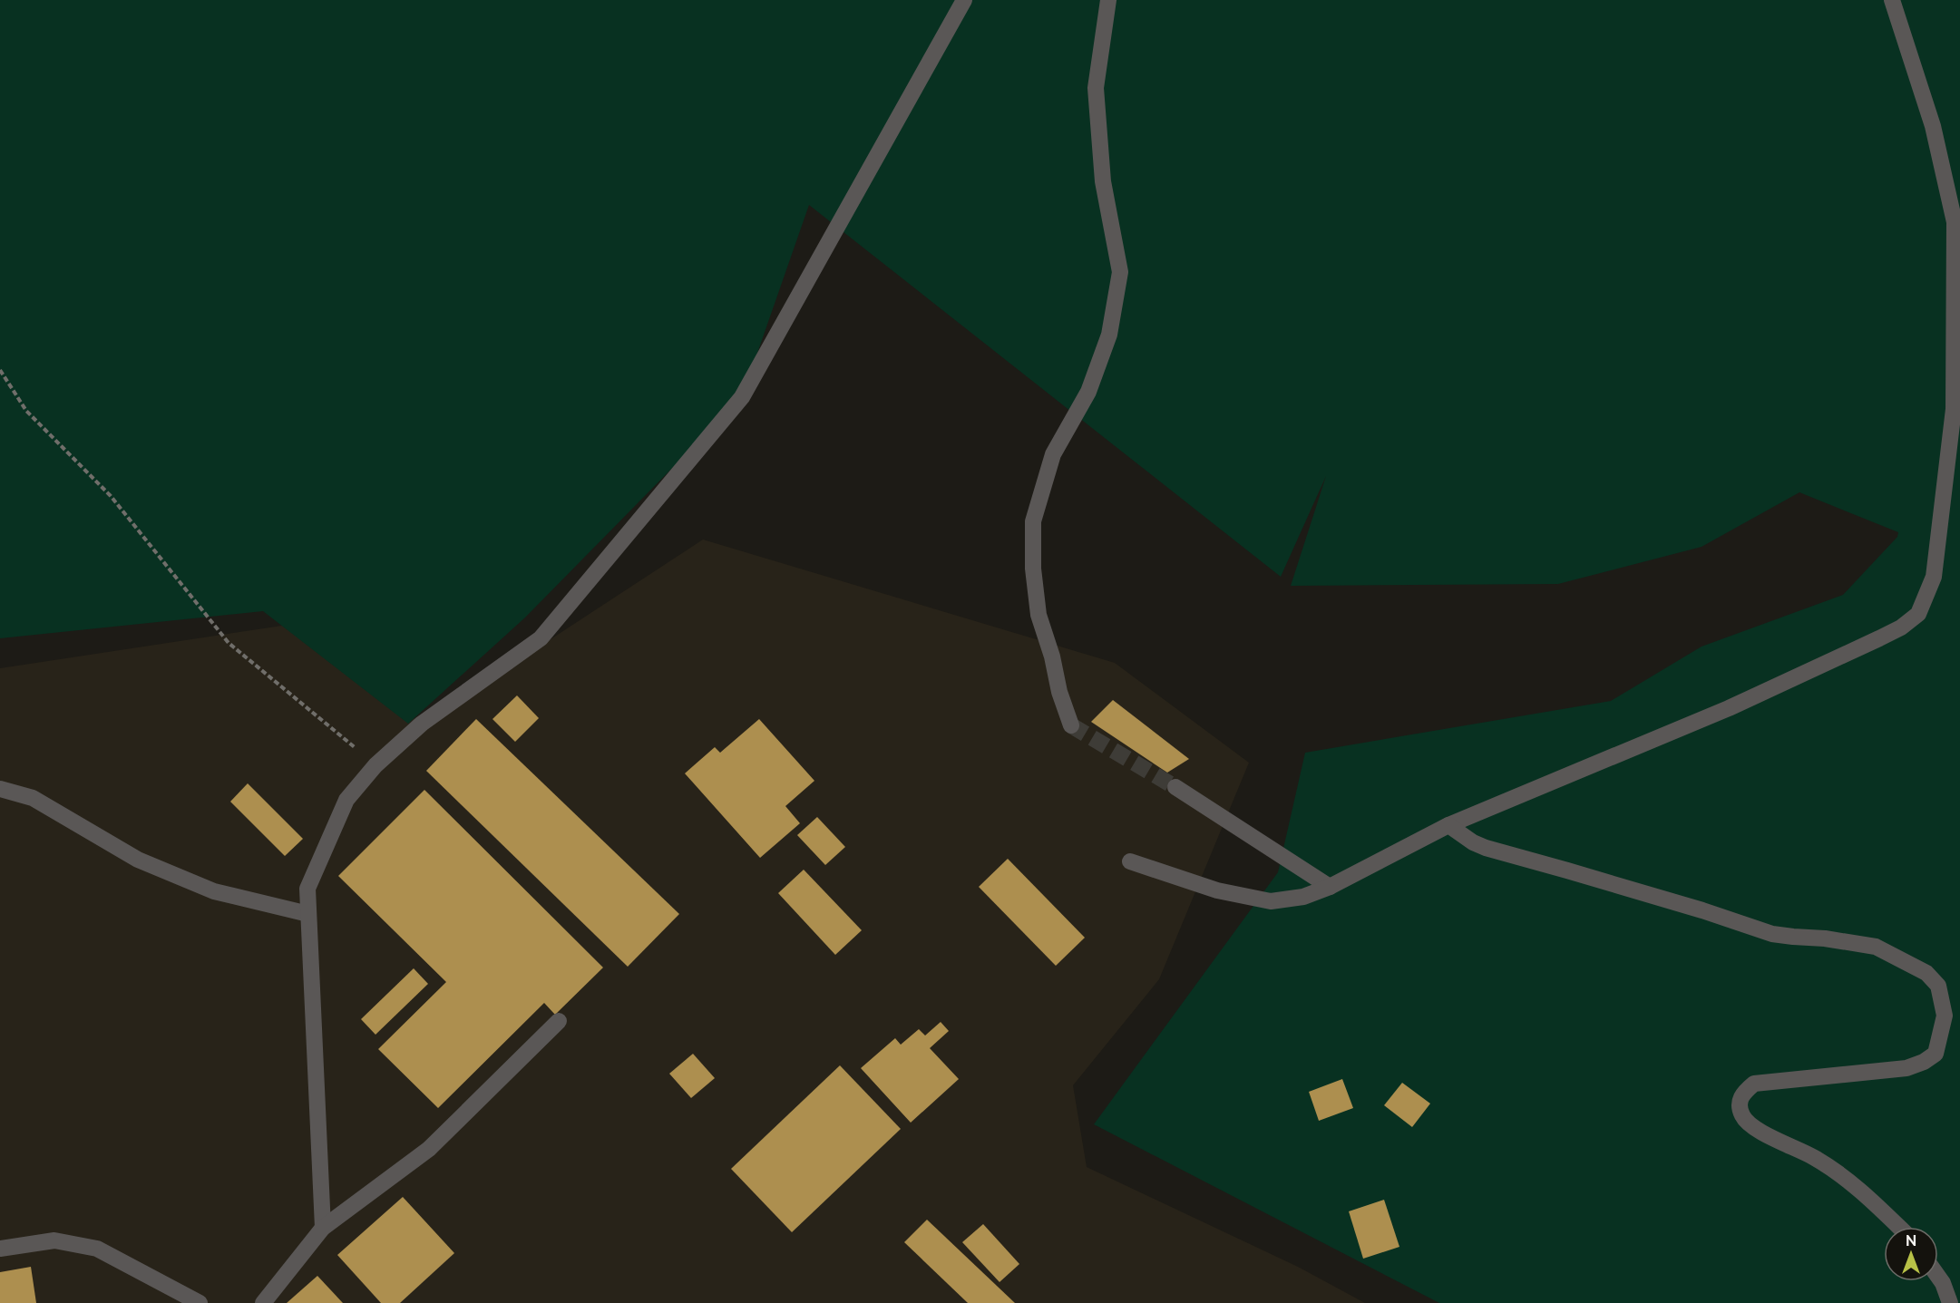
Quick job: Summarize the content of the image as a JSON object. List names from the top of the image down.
{
  "north": "top"
}
